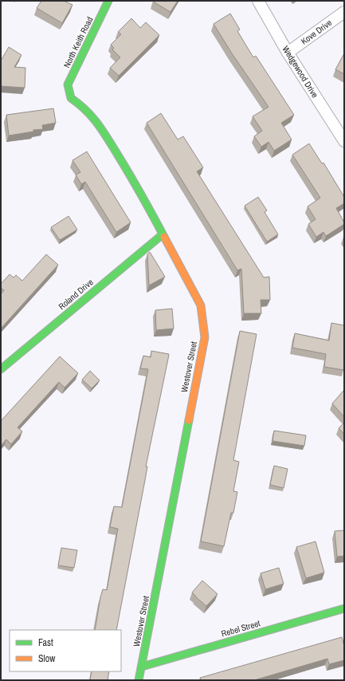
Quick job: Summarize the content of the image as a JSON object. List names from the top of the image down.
{
  "streets": {
    "street": [
      "Kove Drive",
      "North Keith Road",
      "Wedgewood Drive",
      "Roland Drive",
      "Westover Street",
      "Rebel Street"
    ]
  },
  "crossings": [
    ["Kove Drive", "Wedgewood Drive"],
    ["North Keith Road", "Westover Street"],
    ["Roland Drive", "Westover Street"],
    ["Westover Street", "Rebel Street"]
  ],
  "legend": ["Fast", "Slow"]
}
